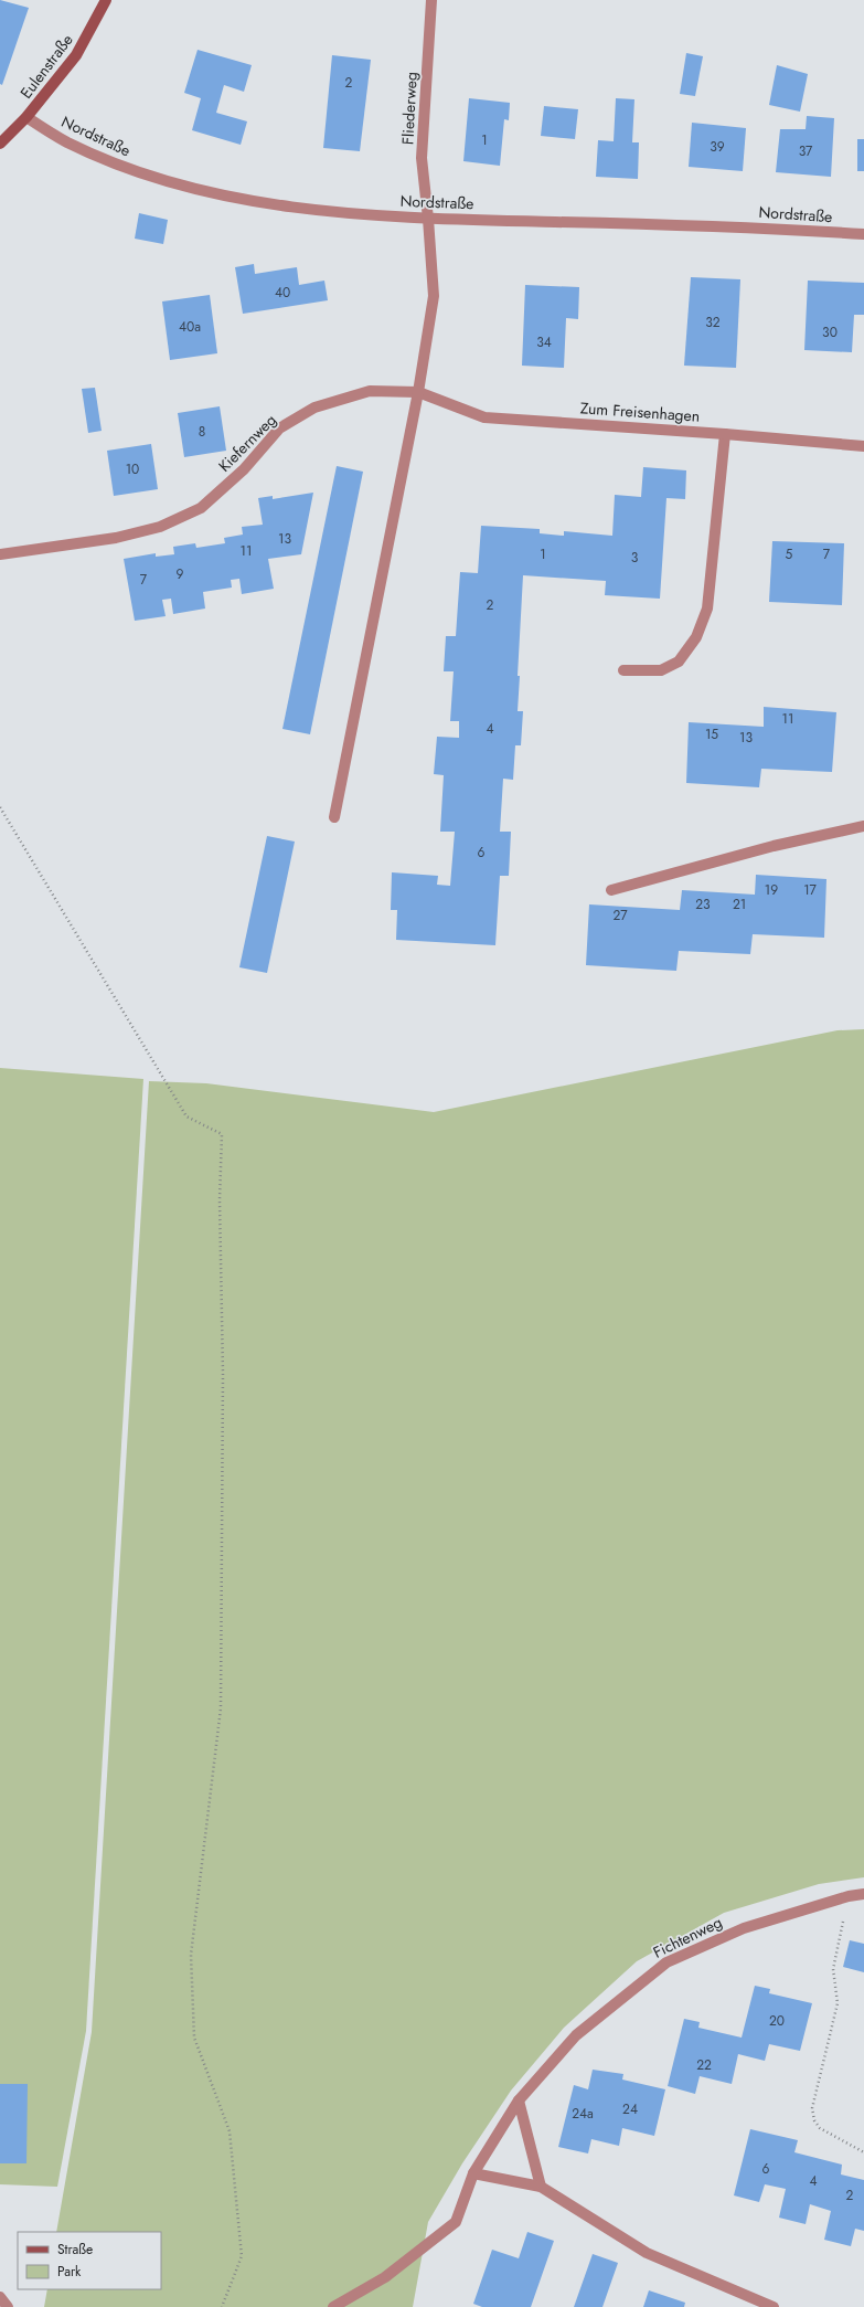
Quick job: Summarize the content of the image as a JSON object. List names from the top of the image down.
{
  "streets": {
    "main road": ["Eulenstraße"],
    "street": [
      "Fliederweg",
      "Nordstraße",
      "Zum Freisenhagen",
      "Kiefernweg",
      "Fichtenweg"
    ]
  },
  "crossings": [
    ["Eulenstraße", "Nordstraße"],
    ["Fliederweg", "Nordstraße"],
    ["Zum Freisenhagen", "Kiefernweg"]
  ],
  "house_numbers": [
    "2",
    "1",
    "39",
    "37",
    "40",
    "32",
    "40a",
    "30",
    "34",
    "8",
    "10",
    "13",
    "11",
    "1",
    "5",
    "7",
    "3",
    "9",
    "7",
    "2",
    "11",
    "4",
    "15",
    "13",
    "6",
    "19",
    "17",
    "23",
    "21",
    "27",
    "20",
    "22",
    "24",
    "24a",
    "6",
    "4",
    "2"
  ],
  "legend": ["Straße", "Park"]
}
